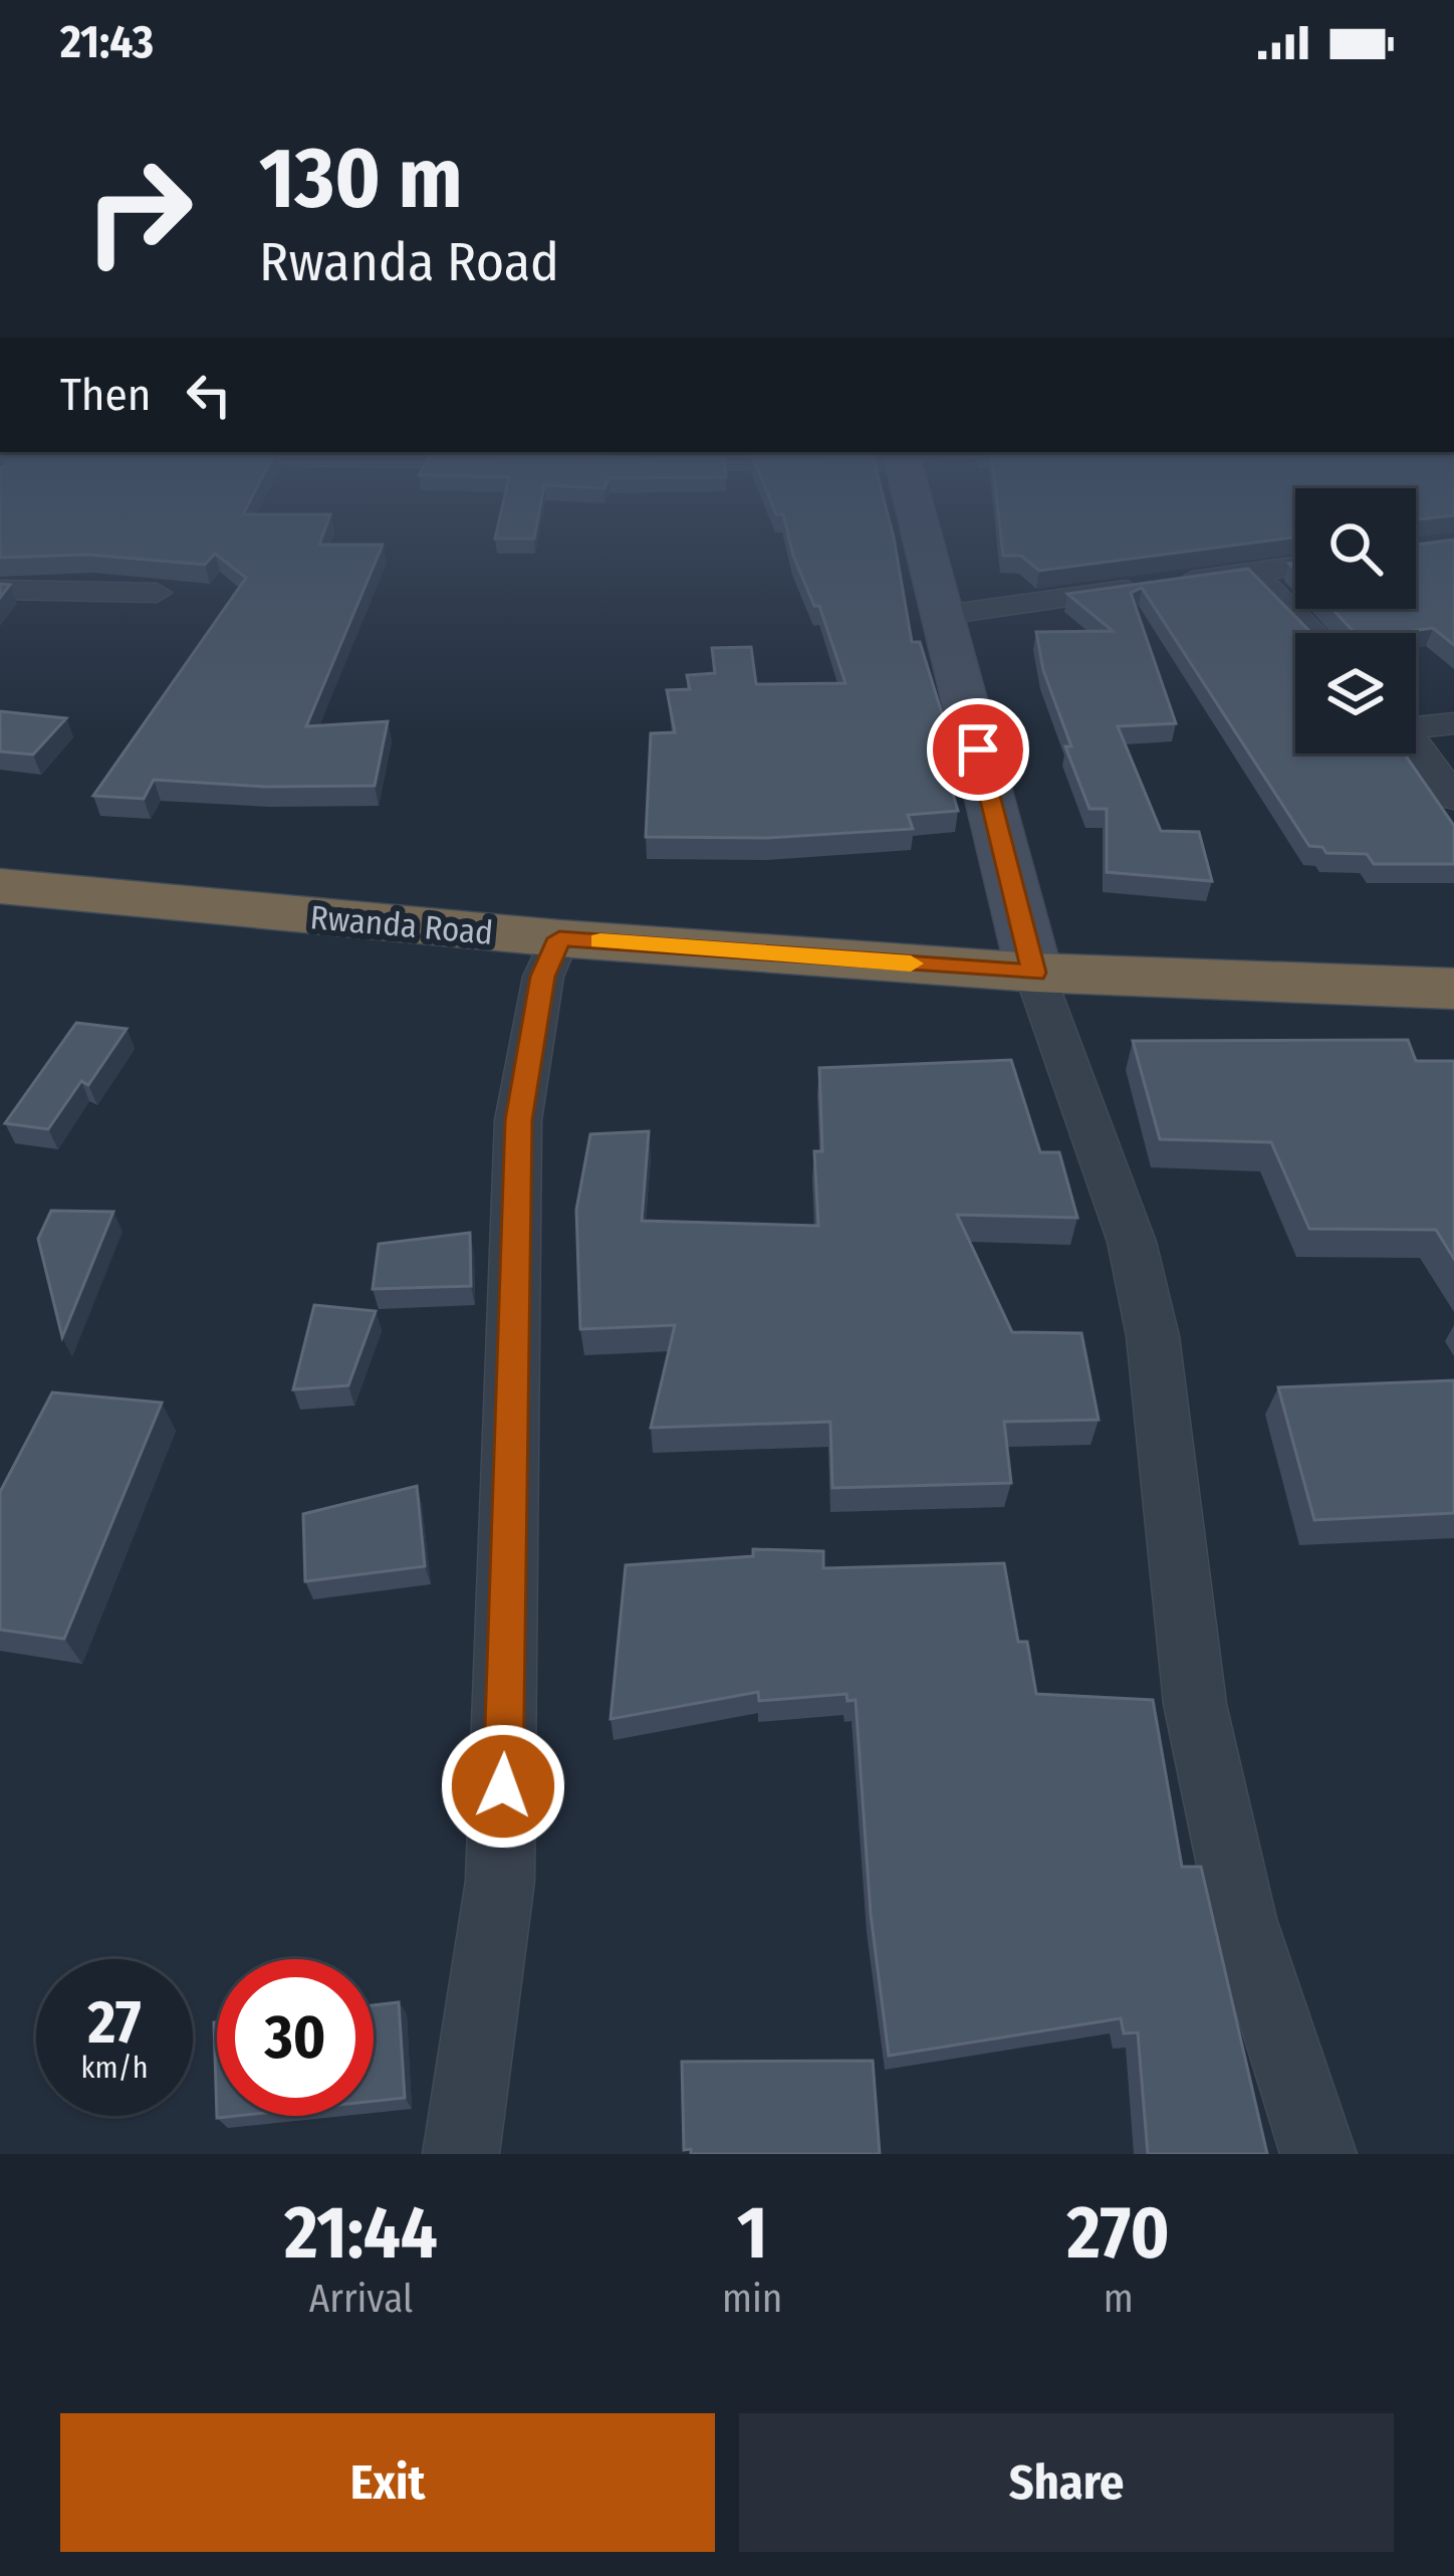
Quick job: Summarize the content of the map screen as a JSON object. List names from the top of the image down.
{
  "streets": {
    "highway": ["Rwanda Road"]
  },
  "page": {
    "status": "21:43",
    "turn": ["130 m", "Rwanda Road"],
    "then": "Then",
    "speed": "27 km/h",
    "limit": "30",
    "eta": [
      "21:44",
      "Arrival",
      "1",
      "min",
      "270",
      "m"
    ],
    "buttons": ["Exit", "Share"]
  }
}
